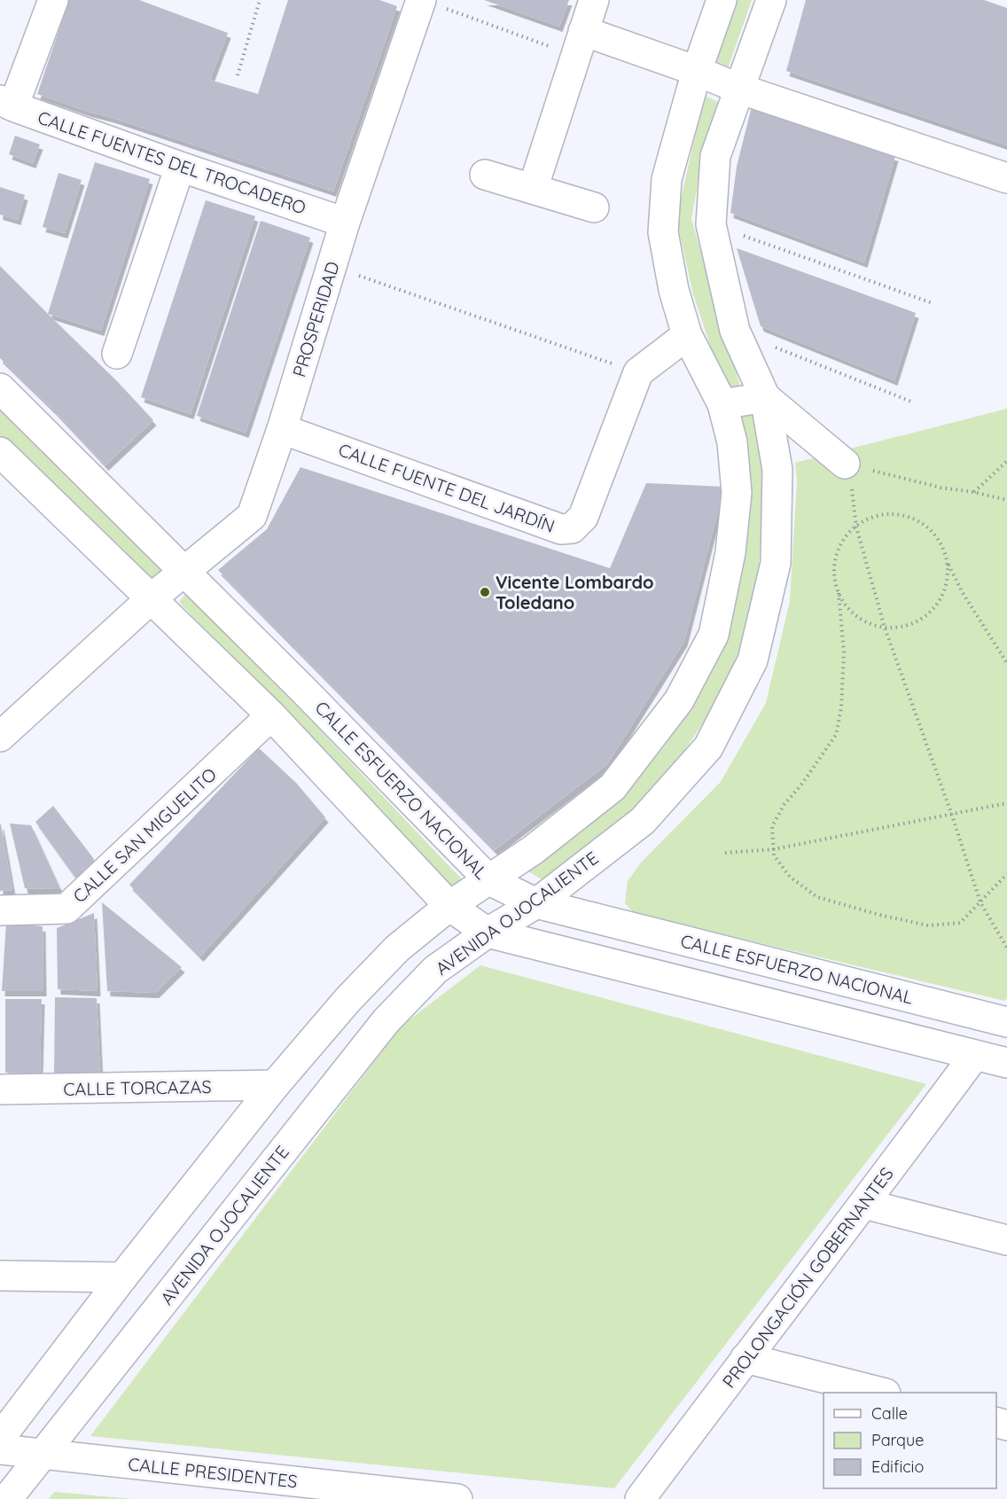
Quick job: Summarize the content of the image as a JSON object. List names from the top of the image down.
{
  "streets": {
    "street": [
      "CALLE FUENTES DEL TROCADERO",
      "PROSPERIDAD",
      "CALLE FUENTE DEL JARDÍN",
      "CALLE ESFUERZO NACIONAL",
      "CALLE SAN MIGUELITO",
      "AVENIDA OJOCALIENTE",
      "CALLE TORCAZAS",
      "PROLONGACIÓN GOBERNANTES",
      "CALLE PRESIDENTES"
    ]
  },
  "crossings": [
    ["CALLE FUENTES DEL TROCADERO", "PROSPERIDAD"],
    ["PROSPERIDAD", "CALLE FUENTE DEL JARDÍN"],
    ["PROSPERIDAD", "CALLE ESFUERZO NACIONAL"],
    ["CALLE ESFUERZO NACIONAL", "AVENIDA OJOCALIENTE"],
    ["AVENIDA OJOCALIENTE", "CALLE PRESIDENTES"]
  ],
  "places": ["Vicente Lombardo Toledano"],
  "legend": ["Calle", "Parque", "Edificio"]
}
